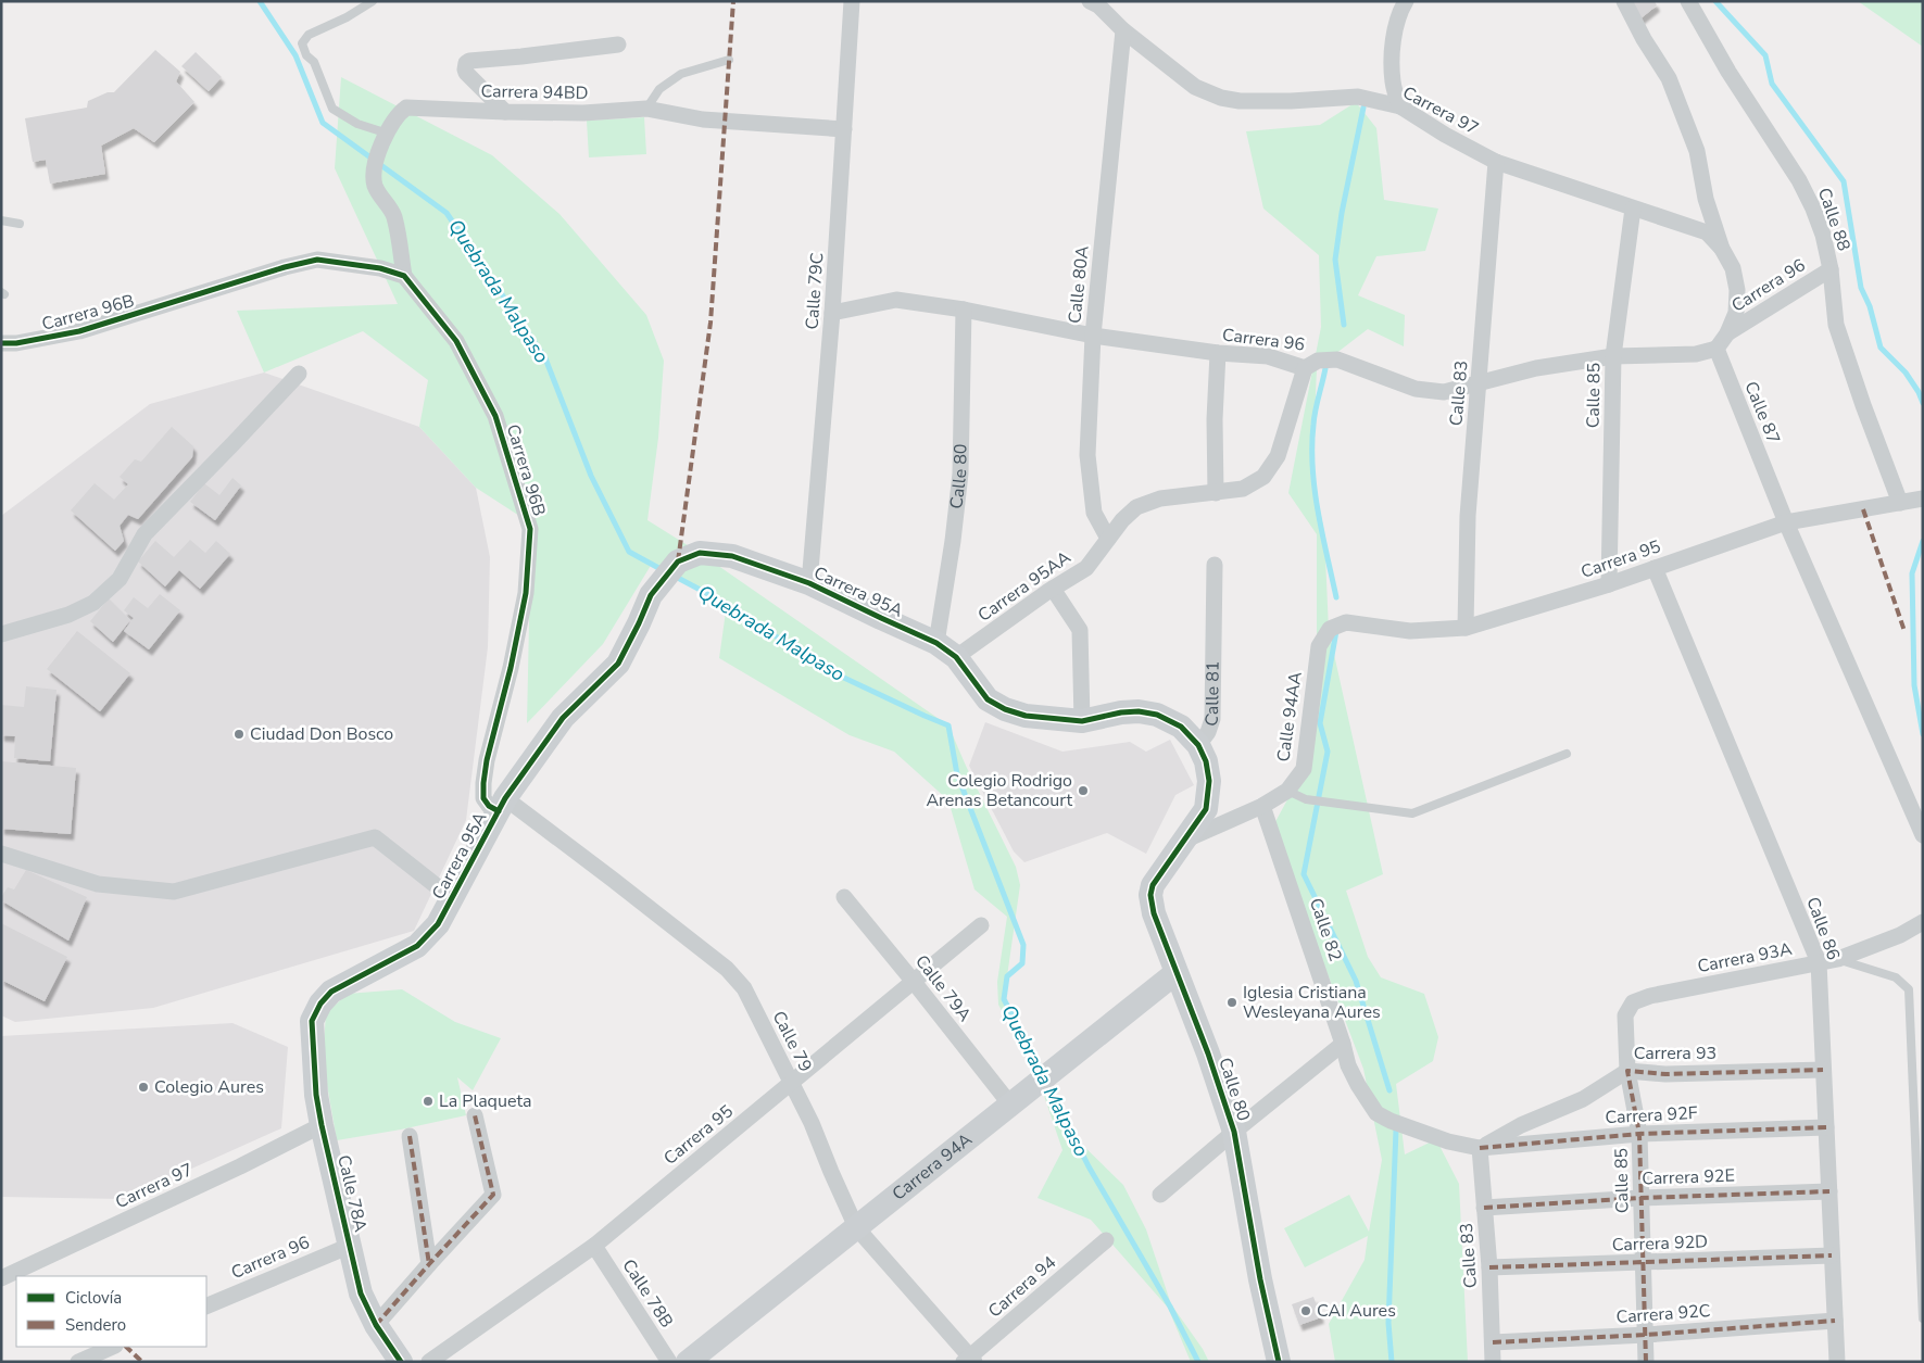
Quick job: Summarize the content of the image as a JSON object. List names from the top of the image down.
{
  "streets": {
    "street": [
      "Carrera 94BD",
      "Carrera 97",
      "Calle 88",
      "Calle 80A",
      "Carrera 96",
      "Calle 79C",
      "Carrera 96B",
      "Calle 83",
      "Calle 85",
      "Calle 87",
      "Calle 80",
      "Carrera 95",
      "Carrera 95AA",
      "Carrera 95A",
      "Calle 81",
      "Calle 94AA",
      "Calle 86",
      "Calle 82",
      "Carrera 93A",
      "Calle 79A",
      "Calle 79",
      "Carrera 93",
      "Carrera 92F",
      "Carrera 94A",
      "Carrera 92E",
      "Calle 78A",
      "Carrera 92D",
      "Carrera 94",
      "Calle 78B",
      "Carrera 92C"
    ]
  },
  "crossings": [
    ["Carrera 94BD", "Calle 79C"],
    ["Carrera 94BD", "Carrera 96B"],
    ["Carrera 97", "Calle 80A"],
    ["Carrera 97", "Calle 83"],
    ["Carrera 97", "Calle 85"],
    ["Carrera 97", "Calle 78A"],
    ["Calle 88", "Carrera 96"],
    ["Calle 88", "Carrera 95"],
    ["Calle 80A", "Carrera 96"],
    ["Calle 80A", "Carrera 95AA"],
    ["Carrera 96", "Calle 79C"],
    ["Carrera 96", "Calle 83"],
    ["Carrera 96", "Calle 85"],
    ["Carrera 96", "Calle 87"],
    ["Carrera 96", "Calle 80"],
    ["Carrera 96", "Carrera 95AA"],
    ["Carrera 96", "Calle 78A"],
    ["Calle 79C", "Carrera 95A"],
    ["Carrera 96B", "Carrera 95A"],
    ["Carrera 96B", "Calle 79"],
    ["Calle 83", "Carrera 95"],
    ["Calle 83", "Calle 82"],
    ["Calle 83", "Carrera 93"],
    ["Calle 83", "Carrera 92F"],
    ["Calle 83", "Carrera 92E"],
    ["Calle 83", "Carrera 92D"],
    ["Calle 83", "Carrera 92C"],
    ["Calle 85", "Carrera 95"],
    ["Calle 85", "Carrera 93A"],
    ["Calle 85", "Carrera 93"],
    ["Calle 85", "Carrera 92F"],
    ["Calle 85", "Carrera 92E"],
    ["Calle 85", "Carrera 92D"],
    ["Calle 85", "Carrera 92C"],
    ["Calle 87", "Carrera 95"],
    ["Calle 80", "Carrera 95A"],
    ["Calle 80", "Calle 81"],
    ["Calle 80", "Calle 94AA"],
    ["Calle 80", "Carrera 94A"],
    ["Carrera 95", "Calle 94AA"],
    ["Carrera 95", "Calle 86"],
    ["Carrera 95", "Calle 79A"],
    ["Carrera 95", "Calle 79"],
    ["Carrera 95", "Calle 78B"],
    ["Carrera 95AA", "Carrera 95A"],
    ["Carrera 95A", "Calle 81"],
    ["Carrera 95A", "Calle 79"],
    ["Carrera 95A", "Calle 78A"],
    ["Calle 81", "Calle 94AA"],
    ["Calle 94AA", "Calle 82"],
    ["Calle 86", "Carrera 93A"],
    ["Calle 86", "Carrera 93"],
    ["Calle 86", "Carrera 92F"],
    ["Calle 86", "Carrera 92E"],
    ["Calle 86", "Carrera 92D"],
    ["Calle 86", "Carrera 92C"],
    ["Calle 82", "Carrera 93"],
    ["Calle 82", "Carrera 92F"],
    ["Calle 79A", "Carrera 94A"],
    ["Calle 79", "Carrera 94A"],
    ["Calle 79", "Carrera 94"],
    ["Carrera 93", "Carrera 92F"]
  ],
  "water": ["Quebrada Malpaso"],
  "places": [
    "Ciudad Don Bosco",
    "Colegio Rodrigo Arenas Betancourt",
    "Iglesia Cristiana Wesleyana Aures",
    "Colegio Aures",
    "La Plaqueta",
    "CAI Aures"
  ],
  "legend": ["Ciclovía", "Sendero"]
}
